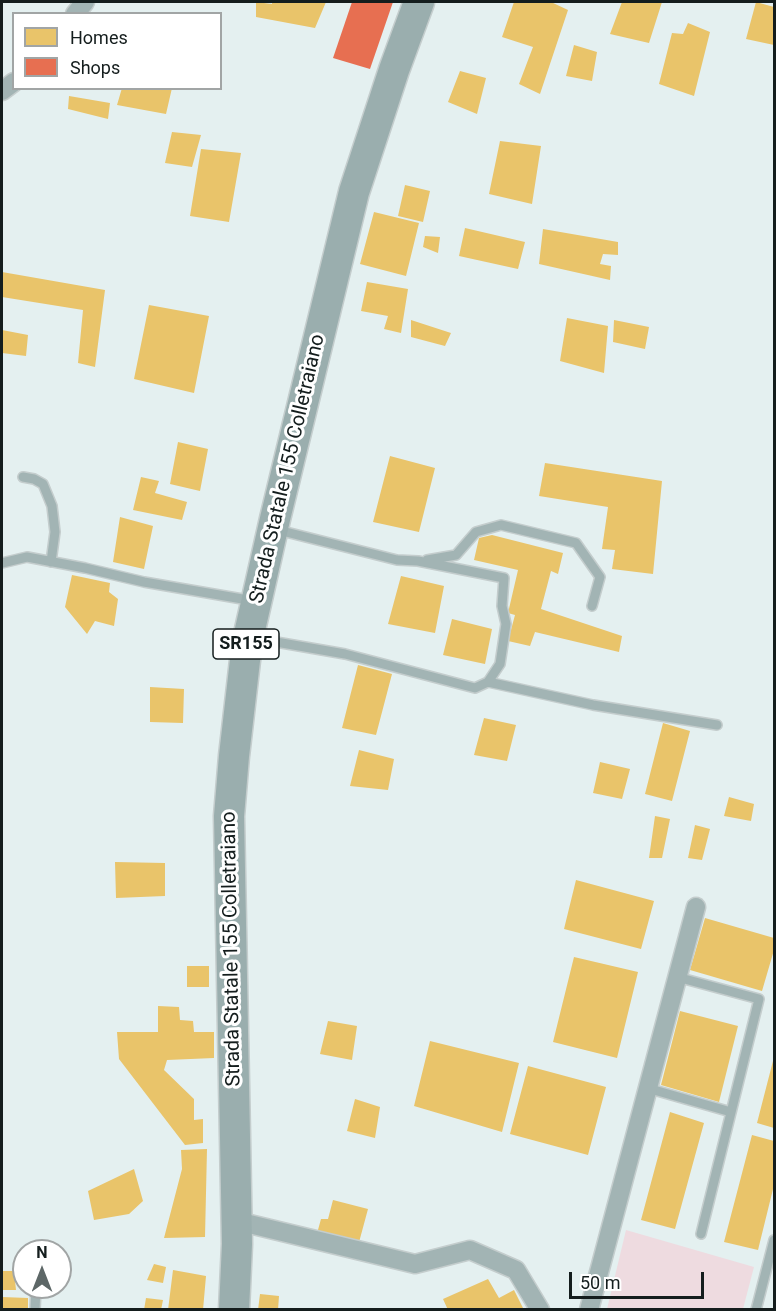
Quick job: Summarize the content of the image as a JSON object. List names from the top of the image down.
{
  "streets": {
    "main road": ["Strada Statale 155 Colletraiano", "SR155"]
  },
  "legend": ["Homes", "Shops"],
  "scale_bar": "50 m",
  "north": "top"
}
